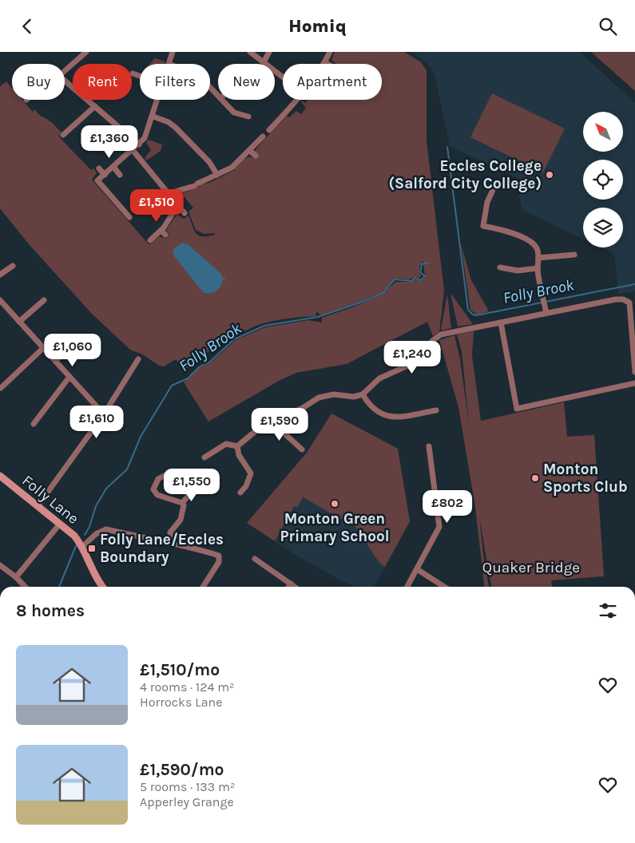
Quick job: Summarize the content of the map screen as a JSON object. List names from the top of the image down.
{
  "streets": {
    "main road": ["Folly Lane"]
  },
  "water": ["Folly Brook"],
  "parks": ["Quaker Bridge"],
  "places": {
    "other": ["Eccles College (Salford City College)", "Monton Sports Club", "Monton Green Primary School"],
    "transit": ["Folly Lane/Eccles Boundary"]
  },
  "north": "top left",
  "page": {
    "header": "Homiq",
    "chip": [
      "Buy",
      "Rent",
      "Filters",
      "New",
      "Apartment"
    ],
    "price": [
      "£1,360",
      "£1,510",
      "£1,060",
      "£1,240",
      "£1,610",
      "£1,590",
      "£1,550",
      "£802"
    ],
    "heading": "8 homes",
    "list": [
      {
        "name": "£1,510/mo",
        "note": "4 rooms · 124 m² · Horrocks Lane"
      },
      {
        "name": "£1,590/mo",
        "note": "5 rooms · 133 m² · Apperley Grange"
      }
    ]
  }
}
